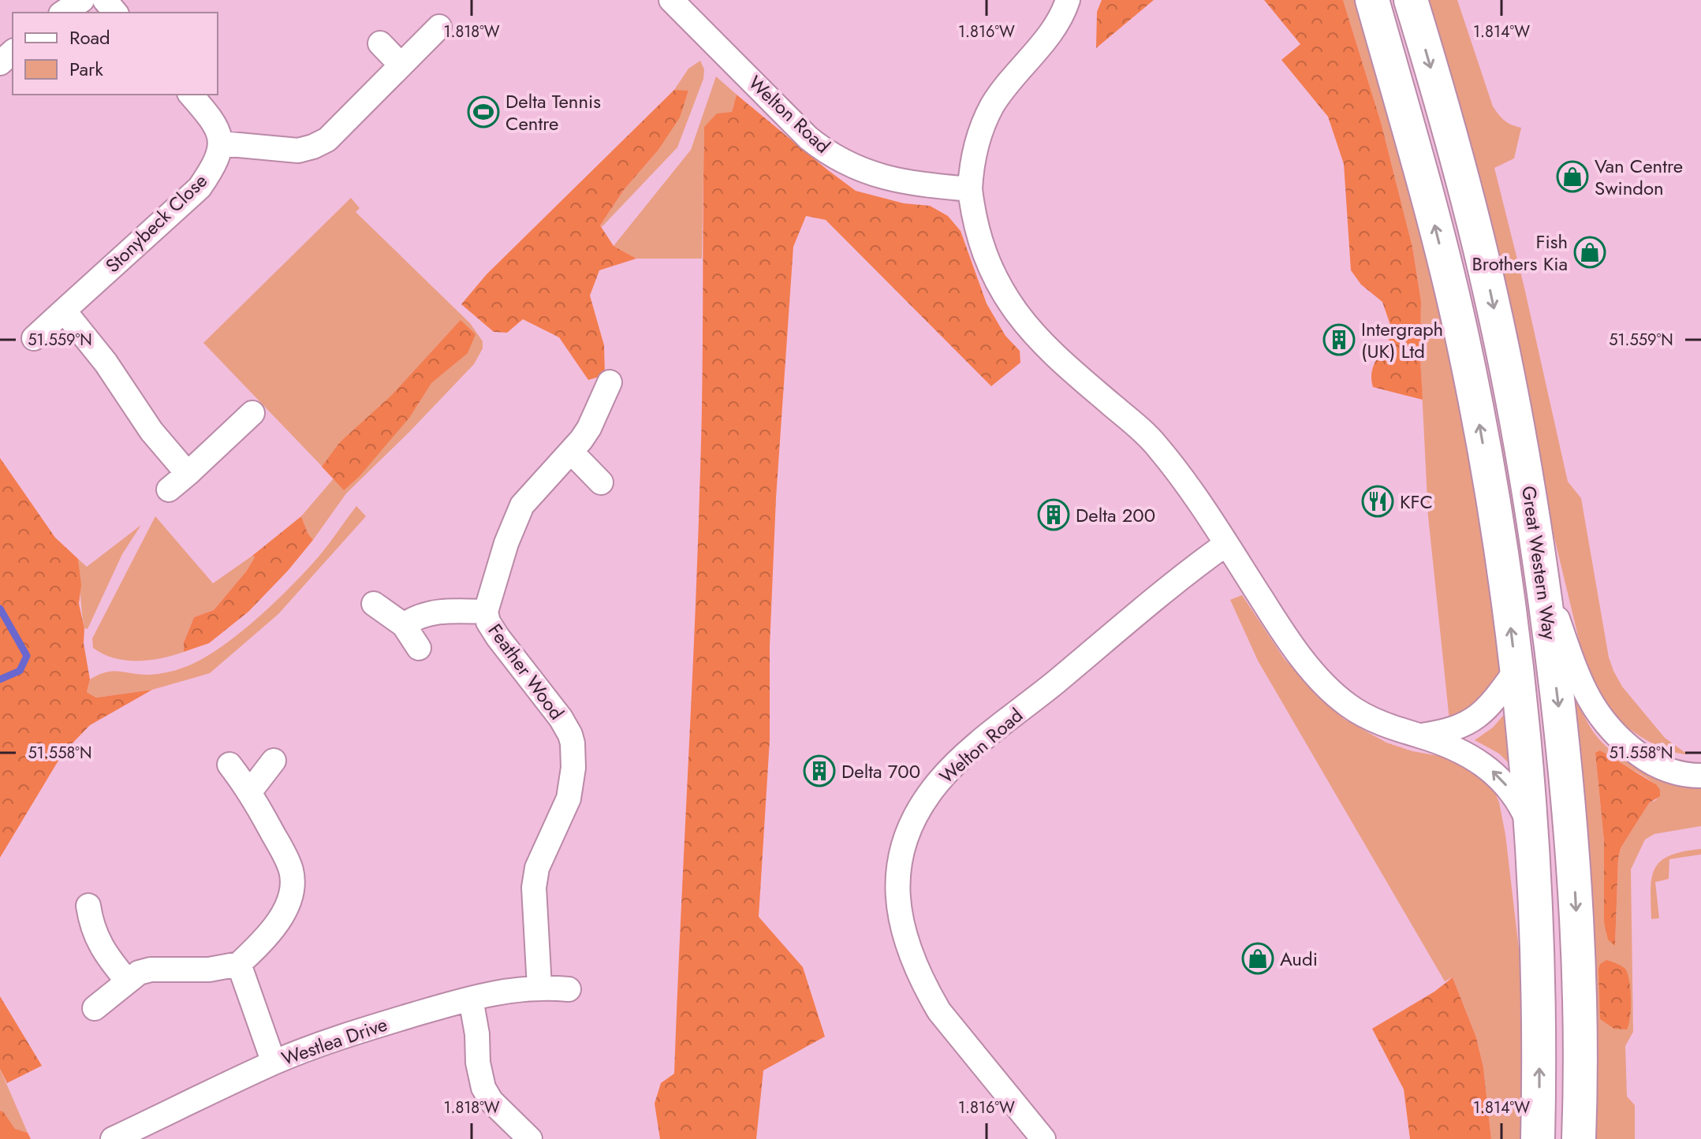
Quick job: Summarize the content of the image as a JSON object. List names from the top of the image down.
{
  "streets": {
    "main road": ["Great Western Way"],
    "street": [
      "Welton Road",
      "Stonybeck Close",
      "Feather Wood",
      "Westlea Drive"
    ]
  },
  "crossings": [
    ["Feather Wood", "Westlea Drive"]
  ],
  "places": {
    "sports": ["Delta Tennis Centre"],
    "shop": ["Van Centre Swindon", "Fish Brothers Kia", "Audi"],
    "building": ["Intergraph (UK) Ltd", "Delta 200", "Delta 700"],
    "restaurant": ["KFC"]
  },
  "legend": ["Road", "Park"],
  "coordinates": [
    "1.818°W",
    "1.816°W",
    "1.814°W",
    "51.559°N",
    "51.558°N"
  ]
}
